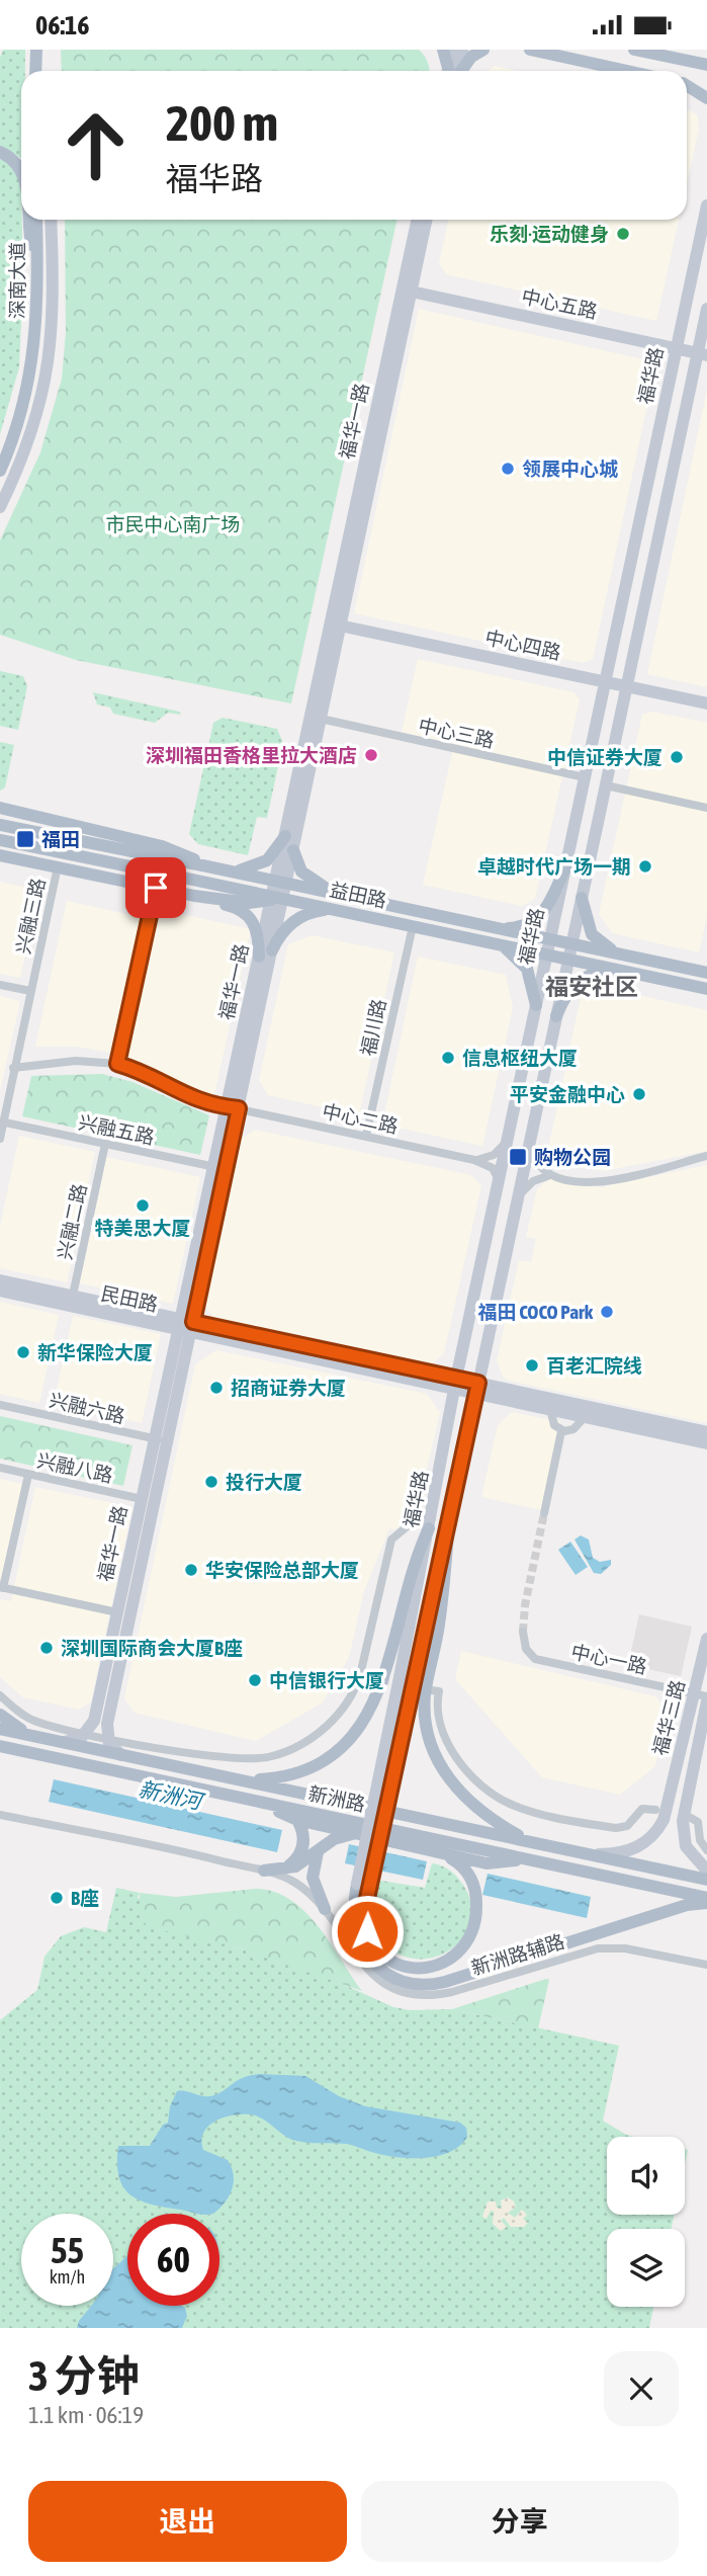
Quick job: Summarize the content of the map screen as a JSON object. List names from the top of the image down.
{
  "streets": {
    "main road": ["深南大道", "益田路", "新洲路"],
    "street": [
      "中心五路",
      "福华路",
      "福华一路",
      "中心四路",
      "中心三路",
      "兴融三路",
      "福川路",
      "中心二路",
      "兴融五路",
      "兴融二路",
      "民田路",
      "兴融六路",
      "兴融八路",
      "中心一路",
      "福华三路",
      "新洲路辅路"
    ]
  },
  "crossings": [
    ["中心五路", "福华路"],
    ["中心五路", "福华一路"],
    ["福华路", "中心四路"],
    ["福华路", "中心三路"],
    ["福华路", "益田路"],
    ["福华路", "中心二路"],
    ["福华路", "民田路"],
    ["福华一路", "中心四路"],
    ["福华一路", "中心三路"],
    ["福华一路", "益田路"],
    ["福华一路", "中心二路"],
    ["福华一路", "兴融五路"],
    ["福华一路", "民田路"],
    ["福华一路", "兴融六路"],
    ["福华一路", "兴融八路"],
    ["益田路", "福川路"],
    ["兴融三路", "中心二路"],
    ["兴融三路", "兴融五路"],
    ["福川路", "中心二路"],
    ["兴融五路", "兴融二路"],
    ["兴融二路", "民田路"],
    ["中心一路", "福华三路"],
    ["福华三路", "新洲路"]
  ],
  "districts": ["福安社区"],
  "water": ["新洲河"],
  "parks": ["市民中心南广场"],
  "places": {
    "other": [
      "乐刻·运动健身",
      "领展中心城",
      "深圳福田香格里拉大酒店",
      "中信证券大厦",
      "卓越时代广场一期",
      "信息枢纽大厦",
      "平安金融中心",
      "特美思大厦",
      "福田 COCO Park",
      "新华保险大厦",
      "百老汇院线",
      "招商证券大厦",
      "投行大厦",
      "华安保险总部大厦",
      "深圳国际商会大厦B座",
      "中信银行大厦",
      "B座"
    ],
    "transit": ["福田", "购物公园"]
  },
  "page": {
    "status": "06:16",
    "turn": ["200 m", "福华路"],
    "speed": "55 km/h",
    "limit": "60",
    "heading": ["3 分钟", "1.1 km · 06:19"],
    "buttons": ["退出", "分享"]
  }
}
